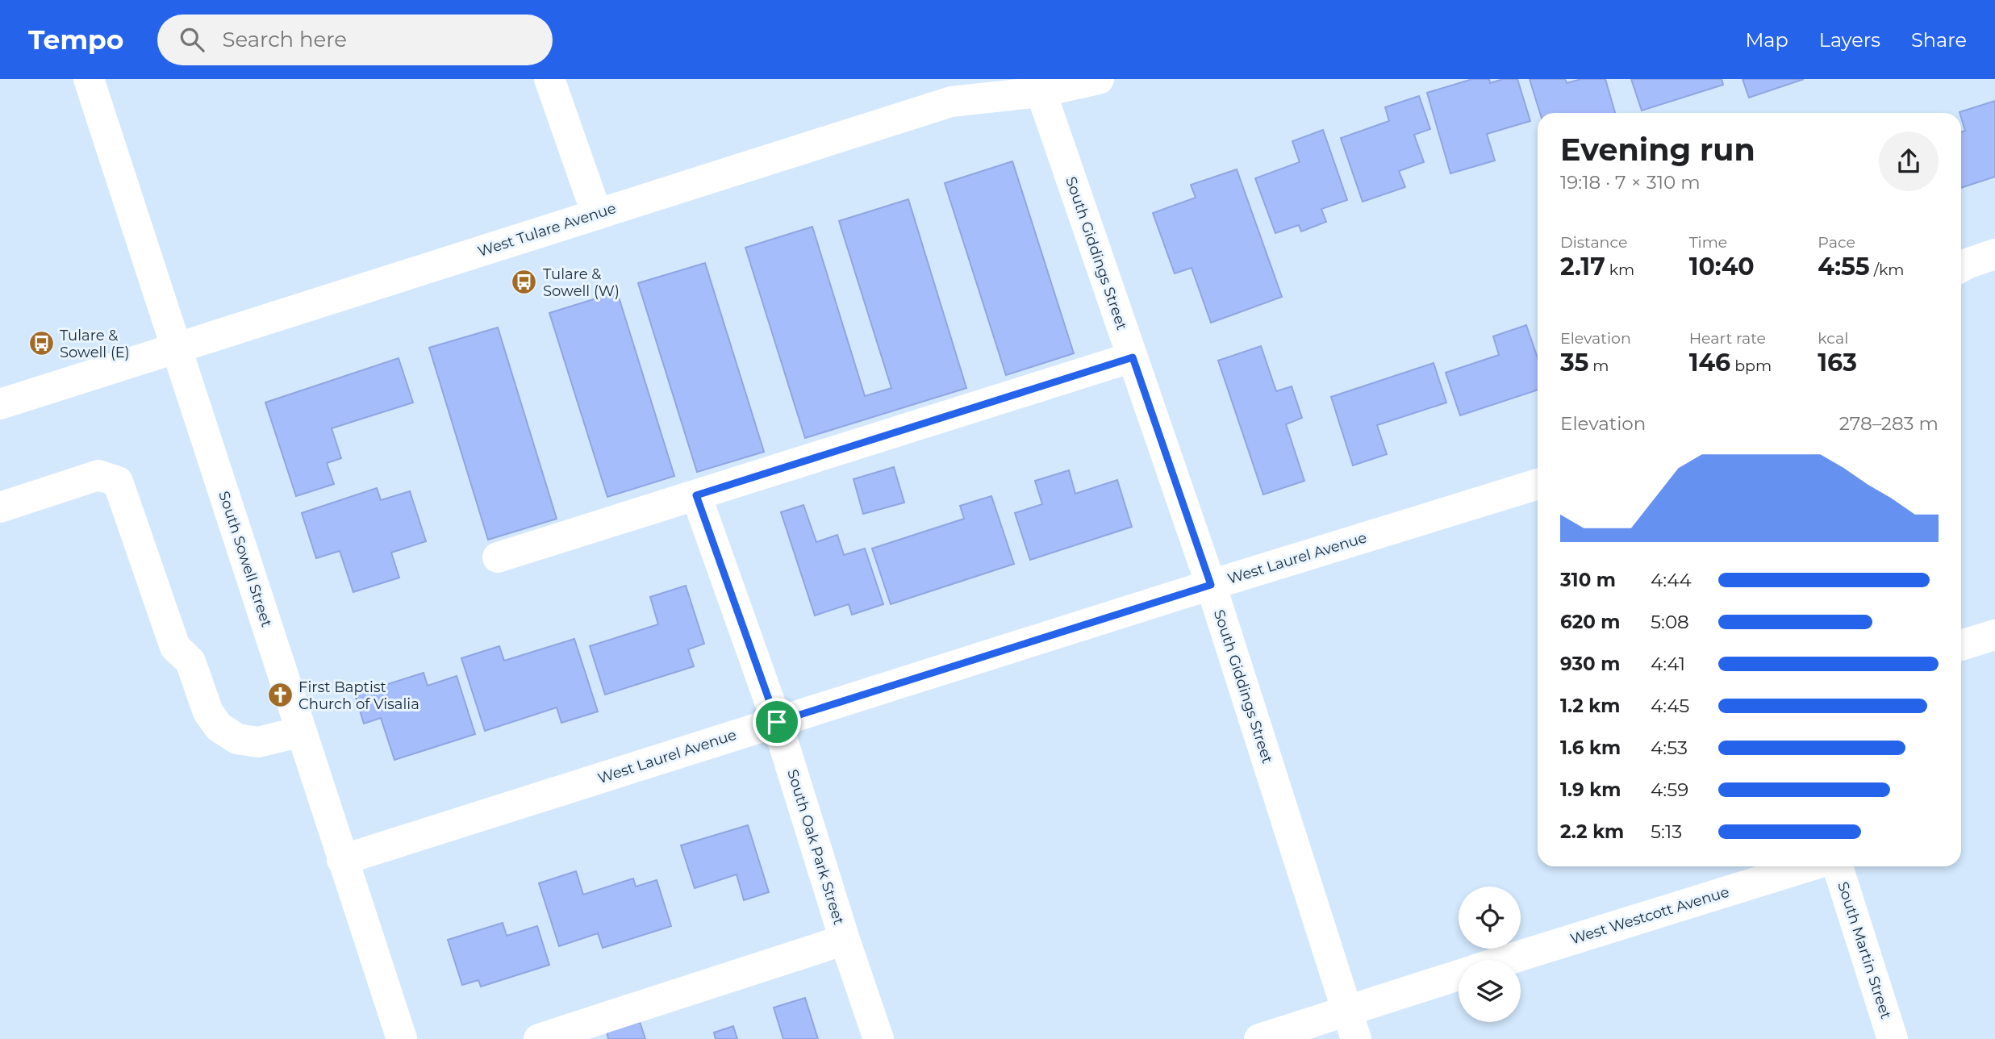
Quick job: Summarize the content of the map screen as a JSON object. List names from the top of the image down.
{
  "streets": {
    "street": [
      "West Tulare Avenue",
      "South Giddings Street",
      "West Laurel Avenue",
      "South Sowell Street",
      "South Oak Park Street",
      "West Westcott Avenue",
      "South Martin Street"
    ]
  },
  "crossings": [
    ["West Tulare Avenue", "South Giddings Street"],
    ["West Tulare Avenue", "South Sowell Street"],
    ["South Giddings Street", "West Laurel Avenue"],
    ["West Laurel Avenue", "South Sowell Street"],
    ["West Laurel Avenue", "South Oak Park Street"]
  ],
  "places": {
    "bus stop": ["Tulare & Sowell (W)", "Tulare & Sowell (E)"],
    "church": ["First Baptist Church of Visalia"]
  },
  "page": {
    "header": "Tempo",
    "search": "Search here",
    "nav": ["Map", "Layers", "Share"],
    "heading": ["Evening run", "19:18 · 7 × 310 m"],
    "stats": [
      ["Distance", "2.17 km"],
      ["Time", "10:40"],
      ["Pace", "4:55 /km"],
      ["Elevation", "35 m"],
      ["Heart rate", "146 bpm"],
      ["kcal", "163"]
    ],
    "chart": ["Elevation", "278–283 m"],
    "list": [
      {
        "name": "310 m",
        "note": "4:44"
      },
      {
        "name": "620 m",
        "note": "5:08"
      },
      {
        "name": "930 m",
        "note": "4:41"
      },
      {
        "name": "1.2 km",
        "note": "4:45"
      },
      {
        "name": "1.6 km",
        "note": "4:53"
      },
      {
        "name": "1.9 km",
        "note": "4:59"
      },
      {
        "name": "2.2 km",
        "note": "5:13"
      }
    ]
  }
}
